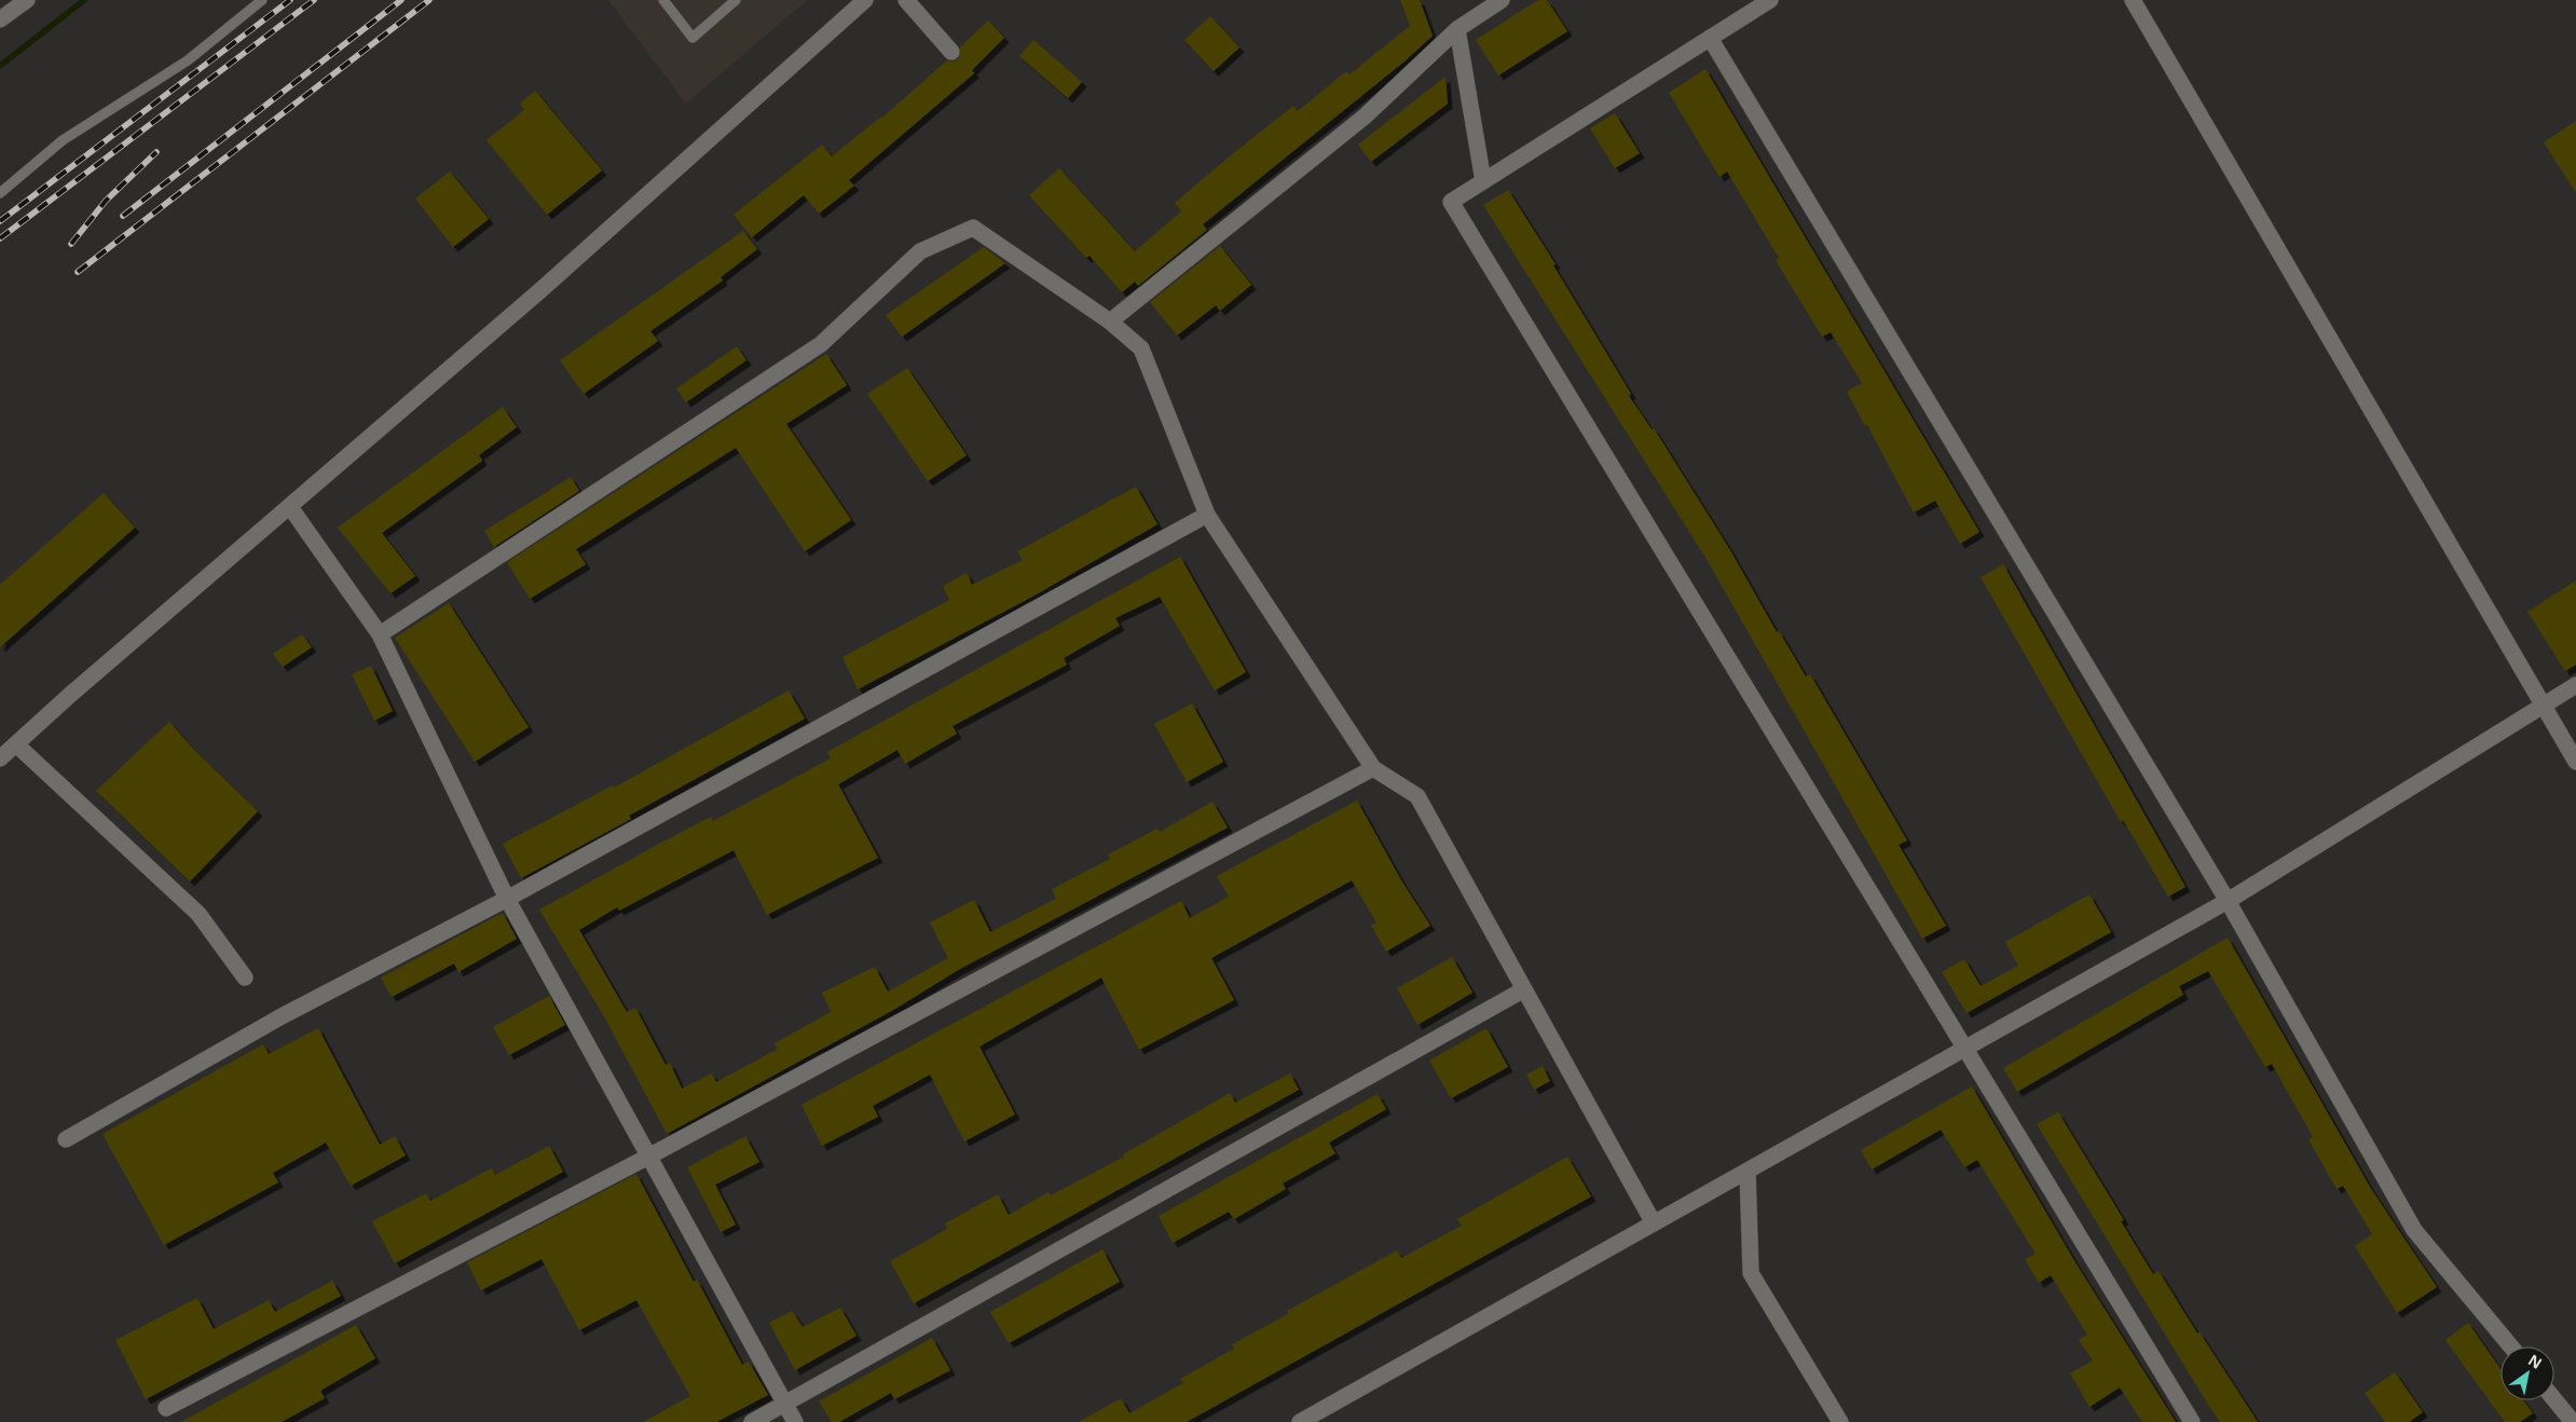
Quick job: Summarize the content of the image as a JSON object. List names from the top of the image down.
{
  "north": "top right"
}
